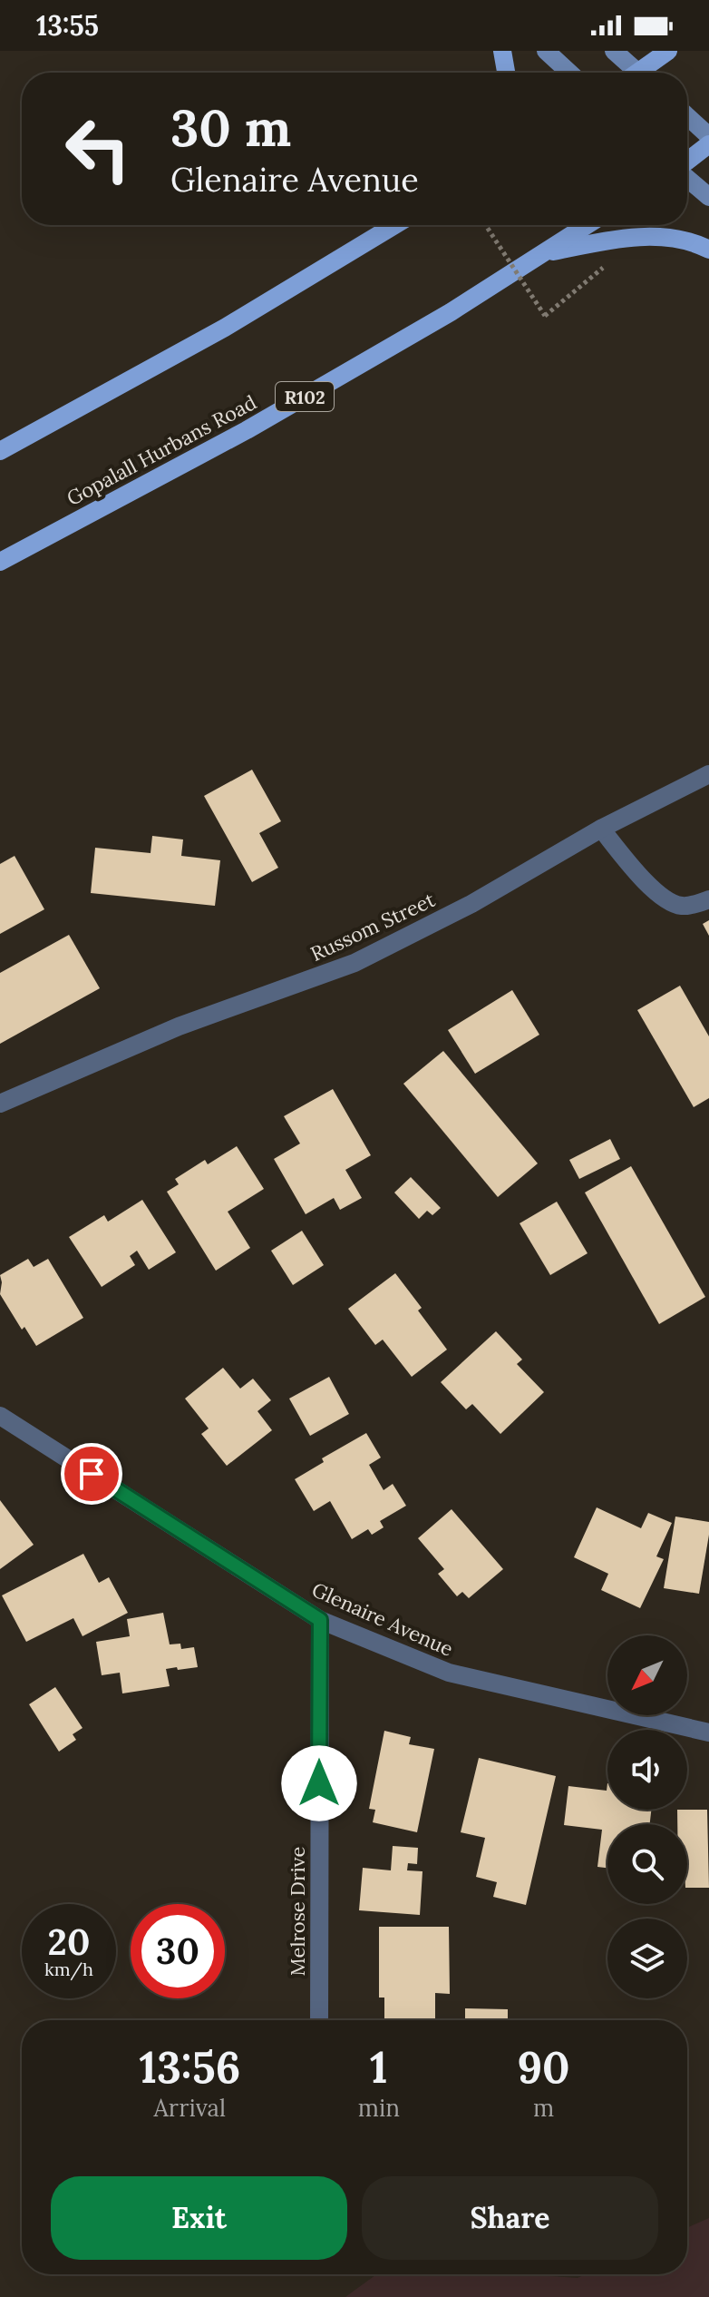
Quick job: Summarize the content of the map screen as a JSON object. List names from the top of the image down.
{
  "streets": {
    "main road": ["R102", "Gopalall Hurbans Road"],
    "street": ["Russom Street", "Glenaire Avenue", "Melrose Drive"]
  },
  "crossings": [
    ["Glenaire Avenue", "Melrose Drive"]
  ],
  "north": "bottom left",
  "page": {
    "status": "13:55",
    "turn": ["30 m", "Glenaire Avenue"],
    "speed": "20 km/h",
    "limit": "30",
    "eta": [
      "13:56",
      "Arrival",
      "1",
      "min",
      "90",
      "m"
    ],
    "buttons": ["Exit", "Share"]
  }
}
